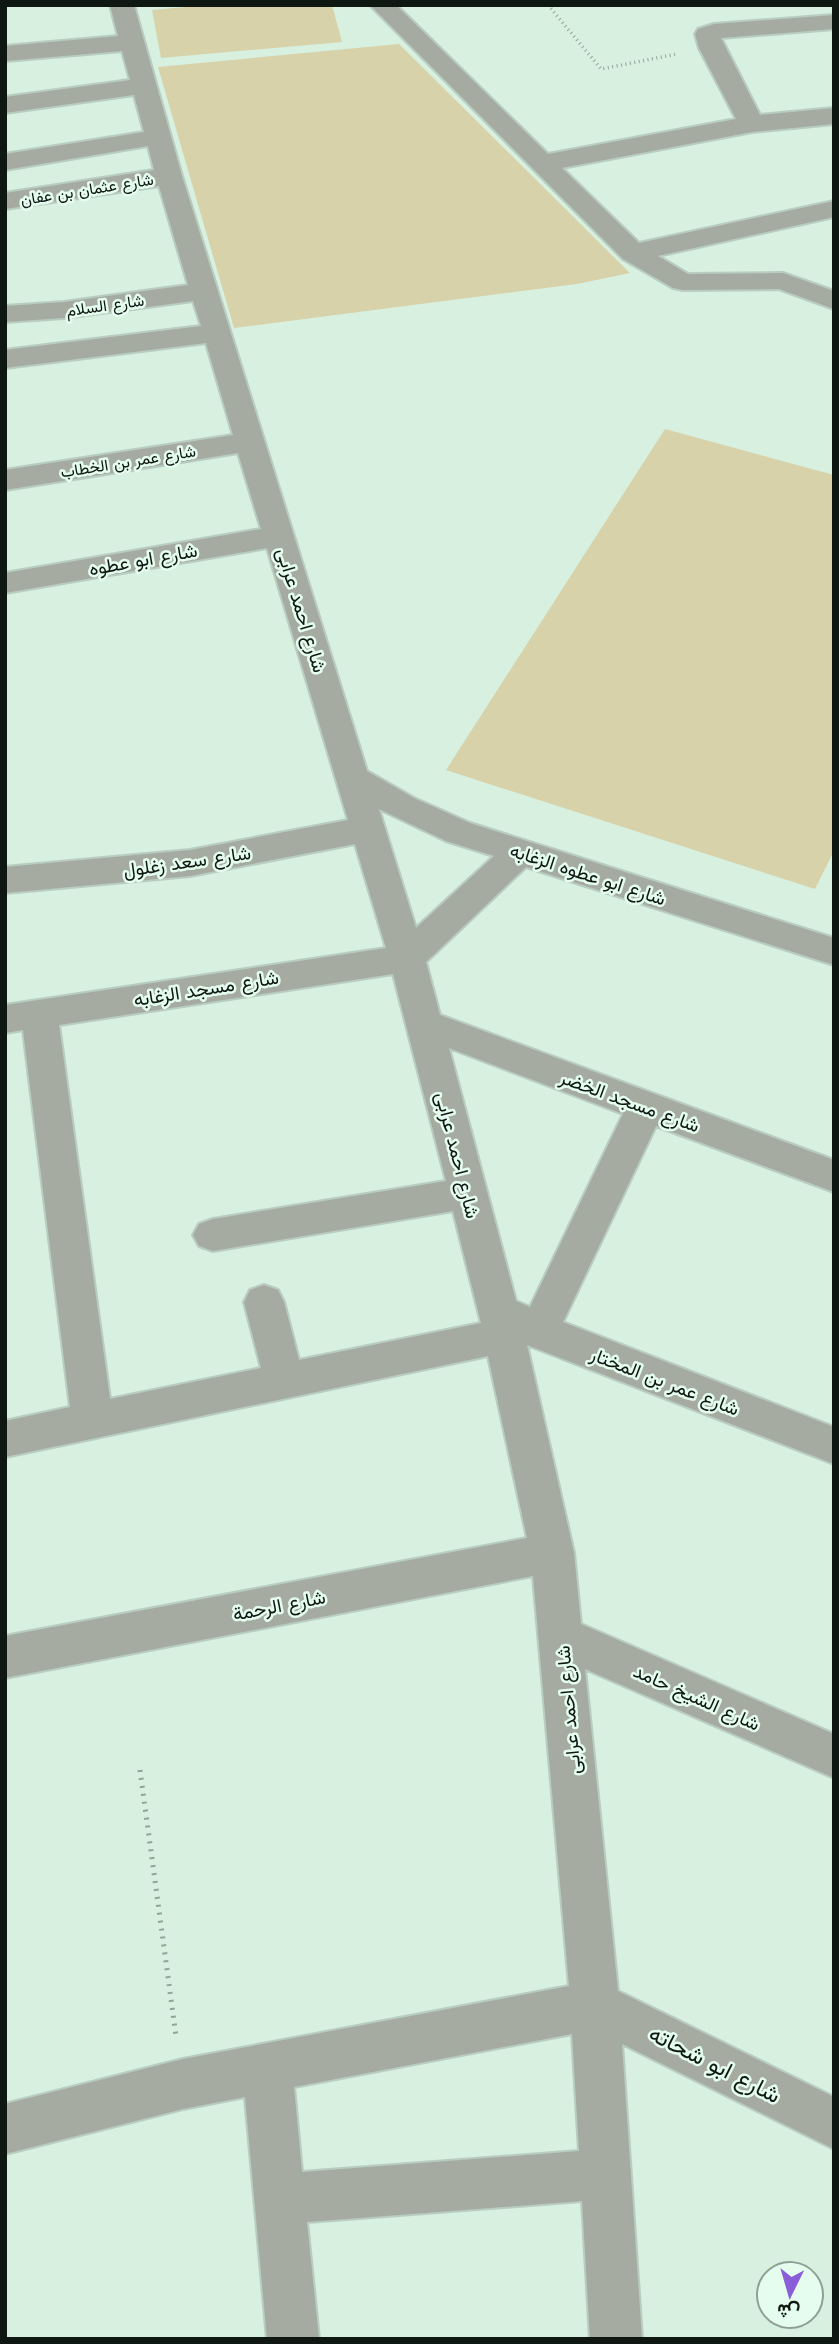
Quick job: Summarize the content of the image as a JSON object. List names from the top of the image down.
{
  "streets": {
    "street": [
      "شارع عثمان بن عفان",
      "شارع السلام",
      "شارع عمر بن الخطاب",
      "شارع ابو عطوه",
      "شارع احمد عرابى",
      "شارع سعد زغلول",
      "شارع ابو عطوه الزغابه",
      "شارع مسجد الزغابه",
      "شارع مسجد الخضر",
      "شارع عمر بن المختار",
      "شارع الرحمة",
      "شارع الشيخ حامد",
      "شارع ابو شحاته"
    ]
  },
  "crossings": [
    ["شارع عثمان بن عفان", "شارع احمد عرابى"],
    ["شارع السلام", "شارع احمد عرابى"],
    ["شارع عمر بن الخطاب", "شارع احمد عرابى"],
    ["شارع ابو عطوه", "شارع احمد عرابى"],
    ["شارع احمد عرابى", "شارع سعد زغلول"],
    ["شارع احمد عرابى", "شارع ابو عطوه الزغابه"],
    ["شارع احمد عرابى", "شارع مسجد الزغابه"],
    ["شارع احمد عرابى", "شارع مسجد الخضر"],
    ["شارع احمد عرابى", "شارع عمر بن المختار"],
    ["شارع احمد عرابى", "شارع الرحمة"],
    ["شارع احمد عرابى", "شارع الشيخ حامد"],
    ["شارع احمد عرابى", "شارع ابو شحاته"]
  ],
  "north": "bottom"
}
